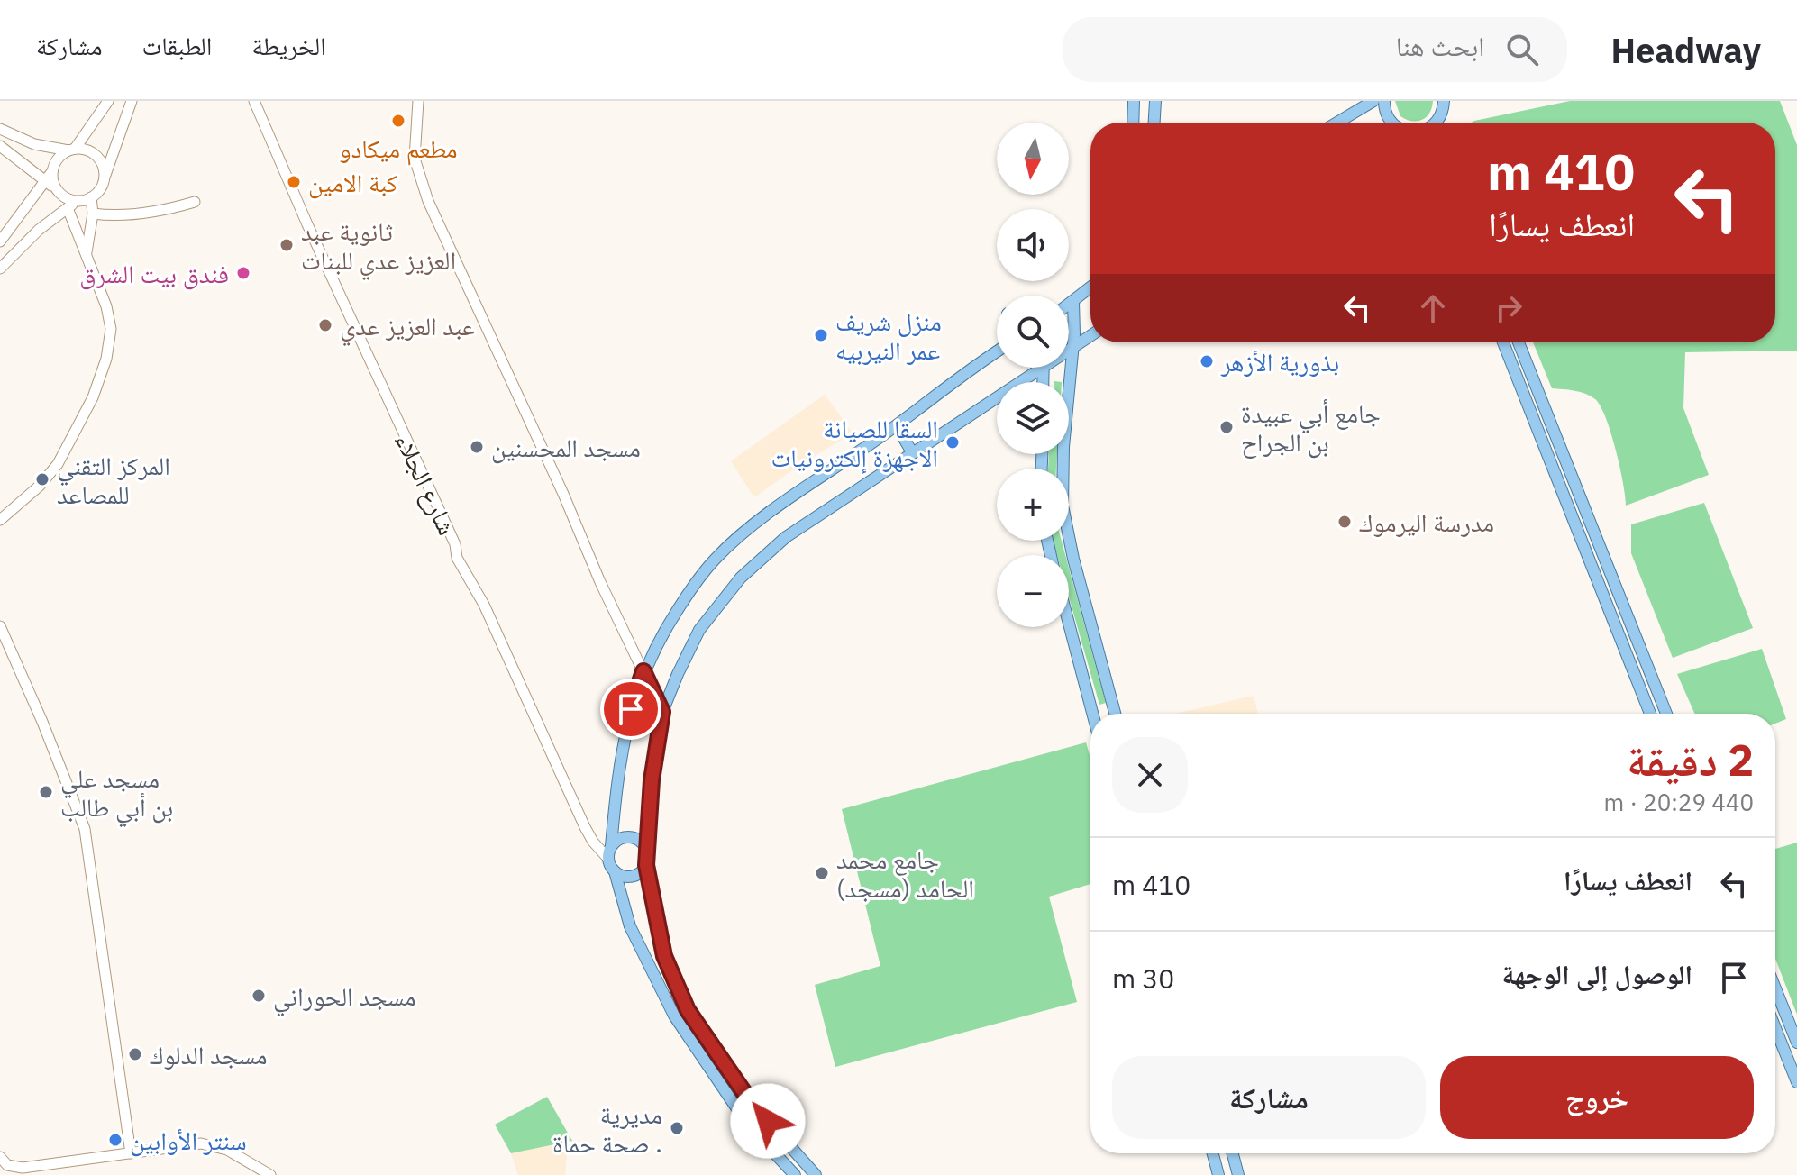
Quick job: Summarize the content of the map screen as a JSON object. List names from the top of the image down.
{
  "streets": {
    "main road": ["شارع الجلاء"]
  },
  "places": [
    "مطعم ميكادو",
    "كبة الامين",
    "ثانوية عبد العزيز عدي للبنات",
    "فندق بيت الشرق",
    "عبد العزيز عدي",
    "منزل شريف عمر النيربيه",
    "بذورية الأزهر",
    "جامع أبي عبيدة بن الجراح",
    "السقا للصيانة الاجهزة إلكترونيات",
    "مسجد المحسنين",
    "المركز التقني للمصاعد",
    "مدرسة اليرموك",
    "مسجد علي بن أبي طالب",
    "جامع محمد الحامد (مسجد)",
    "مسجد الحوراني",
    "مسجد الدلوك",
    "مديرية صحة حماة .",
    "سنتر الأوابين"
  ],
  "north": "bottom",
  "page": {
    "header": "Headway",
    "search": "ابحث هنا",
    "nav": ["الخريطة", "الطبقات", "مشاركة"],
    "map_buttons": ["+", "−"],
    "turn": ["410 m", "انعطف يسارًا"],
    "heading": ["2 دقيقة", "440 m · 20:29"],
    "list": [
      {
        "name": "انعطف يسارًا",
        "value": "410 m"
      },
      {
        "name": "الوصول إلى الوجهة",
        "value": "30 m"
      }
    ],
    "buttons": ["خروج", "مشاركة"]
  }
}
